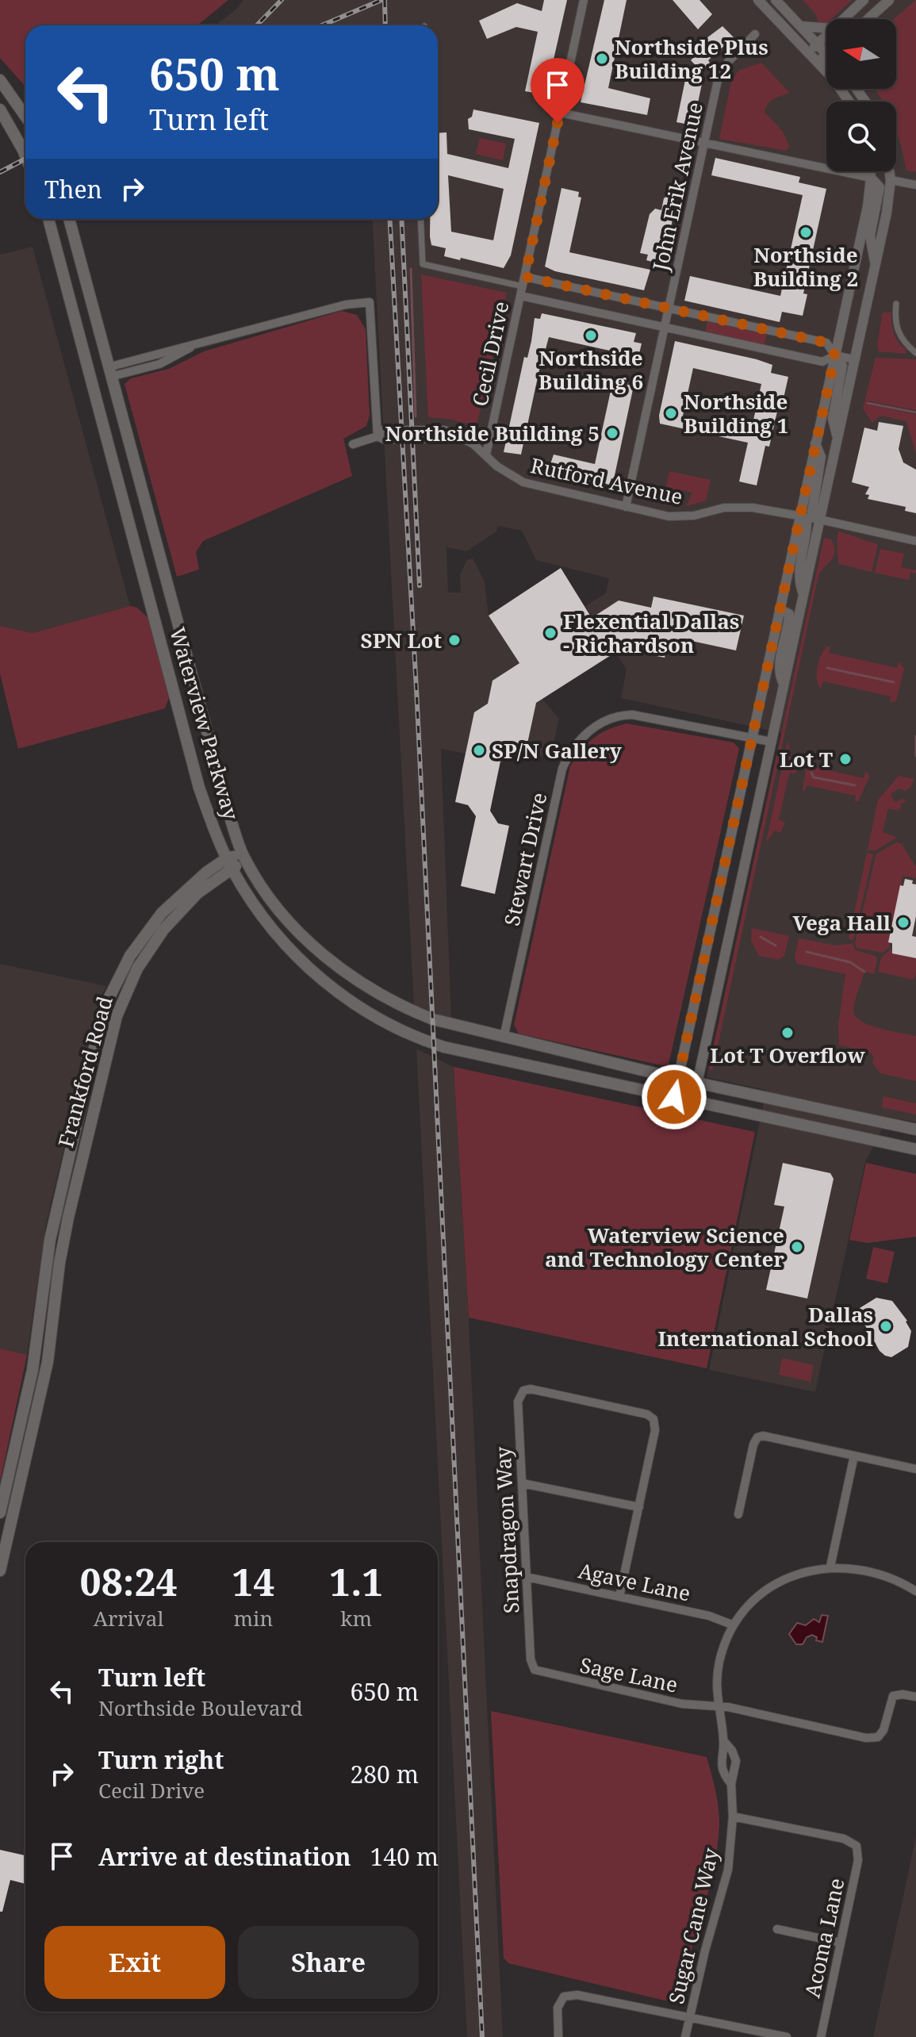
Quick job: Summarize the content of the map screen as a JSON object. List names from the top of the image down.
{
  "streets": {
    "main road": ["Waterview Parkway", "Frankford Road"],
    "street": [
      "John Erik Avenue",
      "Cecil Drive",
      "Rutford Avenue",
      "Stewart Drive",
      "Snapdragon Way",
      "Agave Lane",
      "Sage Lane",
      "Sugar Cane Way",
      "Acoma Lane"
    ]
  },
  "crossings": [
    ["John Erik Avenue", "Rutford Avenue"],
    ["Cecil Drive", "Rutford Avenue"],
    ["Waterview Parkway", "Stewart Drive"],
    ["Waterview Parkway", "Frankford Road"],
    ["Snapdragon Way", "Agave Lane"],
    ["Snapdragon Way", "Sage Lane"],
    ["Agave Lane", "Sugar Cane Way"],
    ["Sage Lane", "Sugar Cane Way"],
    ["Sugar Cane Way", "Acoma Lane"]
  ],
  "places": [
    "Northside Plus Building 12",
    "Northside Building 2",
    "Northside Building 6",
    "Northside Building 1",
    "Northside Building 5",
    "Flexential Dallas - Richardson",
    "SPN Lot",
    "SP/N Gallery",
    "Lot T",
    "Vega Hall",
    "Lot T Overflow",
    "Waterview Science and Technology Center",
    "Dallas International School"
  ],
  "north": "left",
  "page": {
    "turn": ["650 m", "Turn left"],
    "then": "Then",
    "eta": [
      "08:24",
      "Arrival",
      "14",
      "min",
      "1.1",
      "km"
    ],
    "list": [
      {
        "name": "Turn left",
        "note": "Northside Boulevard",
        "value": "650 m"
      },
      {
        "name": "Turn right",
        "note": "Cecil Drive",
        "value": "280 m"
      },
      {
        "name": "Arrive at destination",
        "value": "140 m"
      }
    ],
    "buttons": ["Exit", "Share"]
  }
}
